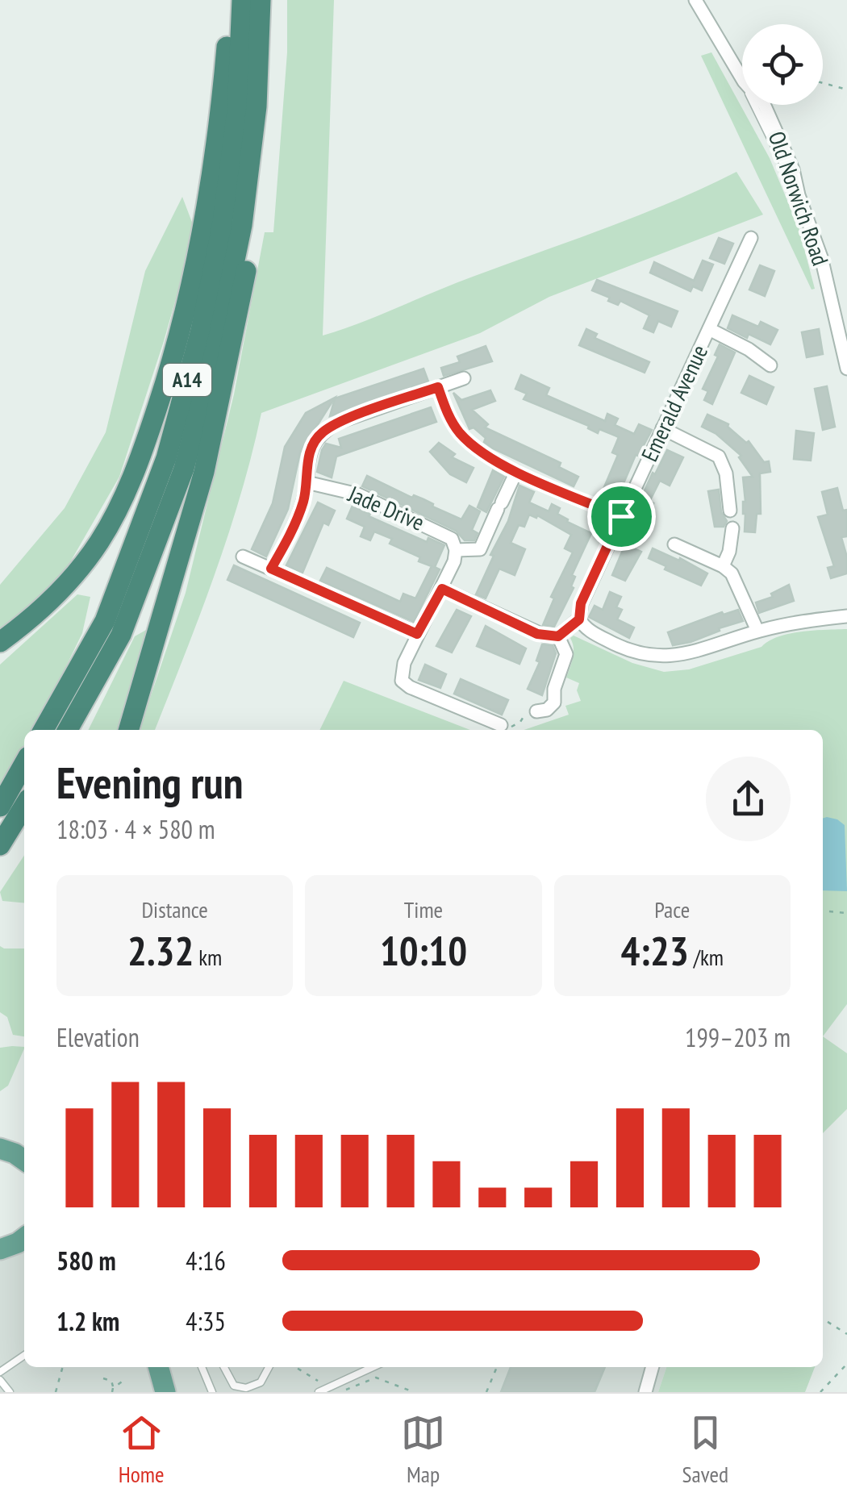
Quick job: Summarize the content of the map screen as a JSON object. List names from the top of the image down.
{
  "streets": {
    "highway": ["A14"],
    "street": ["Old Norwich Road", "Emerald Avenue", "Jade Drive"]
  },
  "page": {
    "heading": ["Evening run", "18:03 · 4 × 580 m"],
    "stats": [
      ["Distance", "2.32 km"],
      ["Time", "10:10"],
      ["Pace", "4:23 /km"]
    ],
    "chart": ["Elevation", "199–203 m"],
    "list": [
      {
        "name": "580 m",
        "note": "4:16"
      },
      {
        "name": "1.2 km",
        "note": "4:35"
      }
    ],
    "tabs": ["Home", "Map", "Saved"]
  }
}
